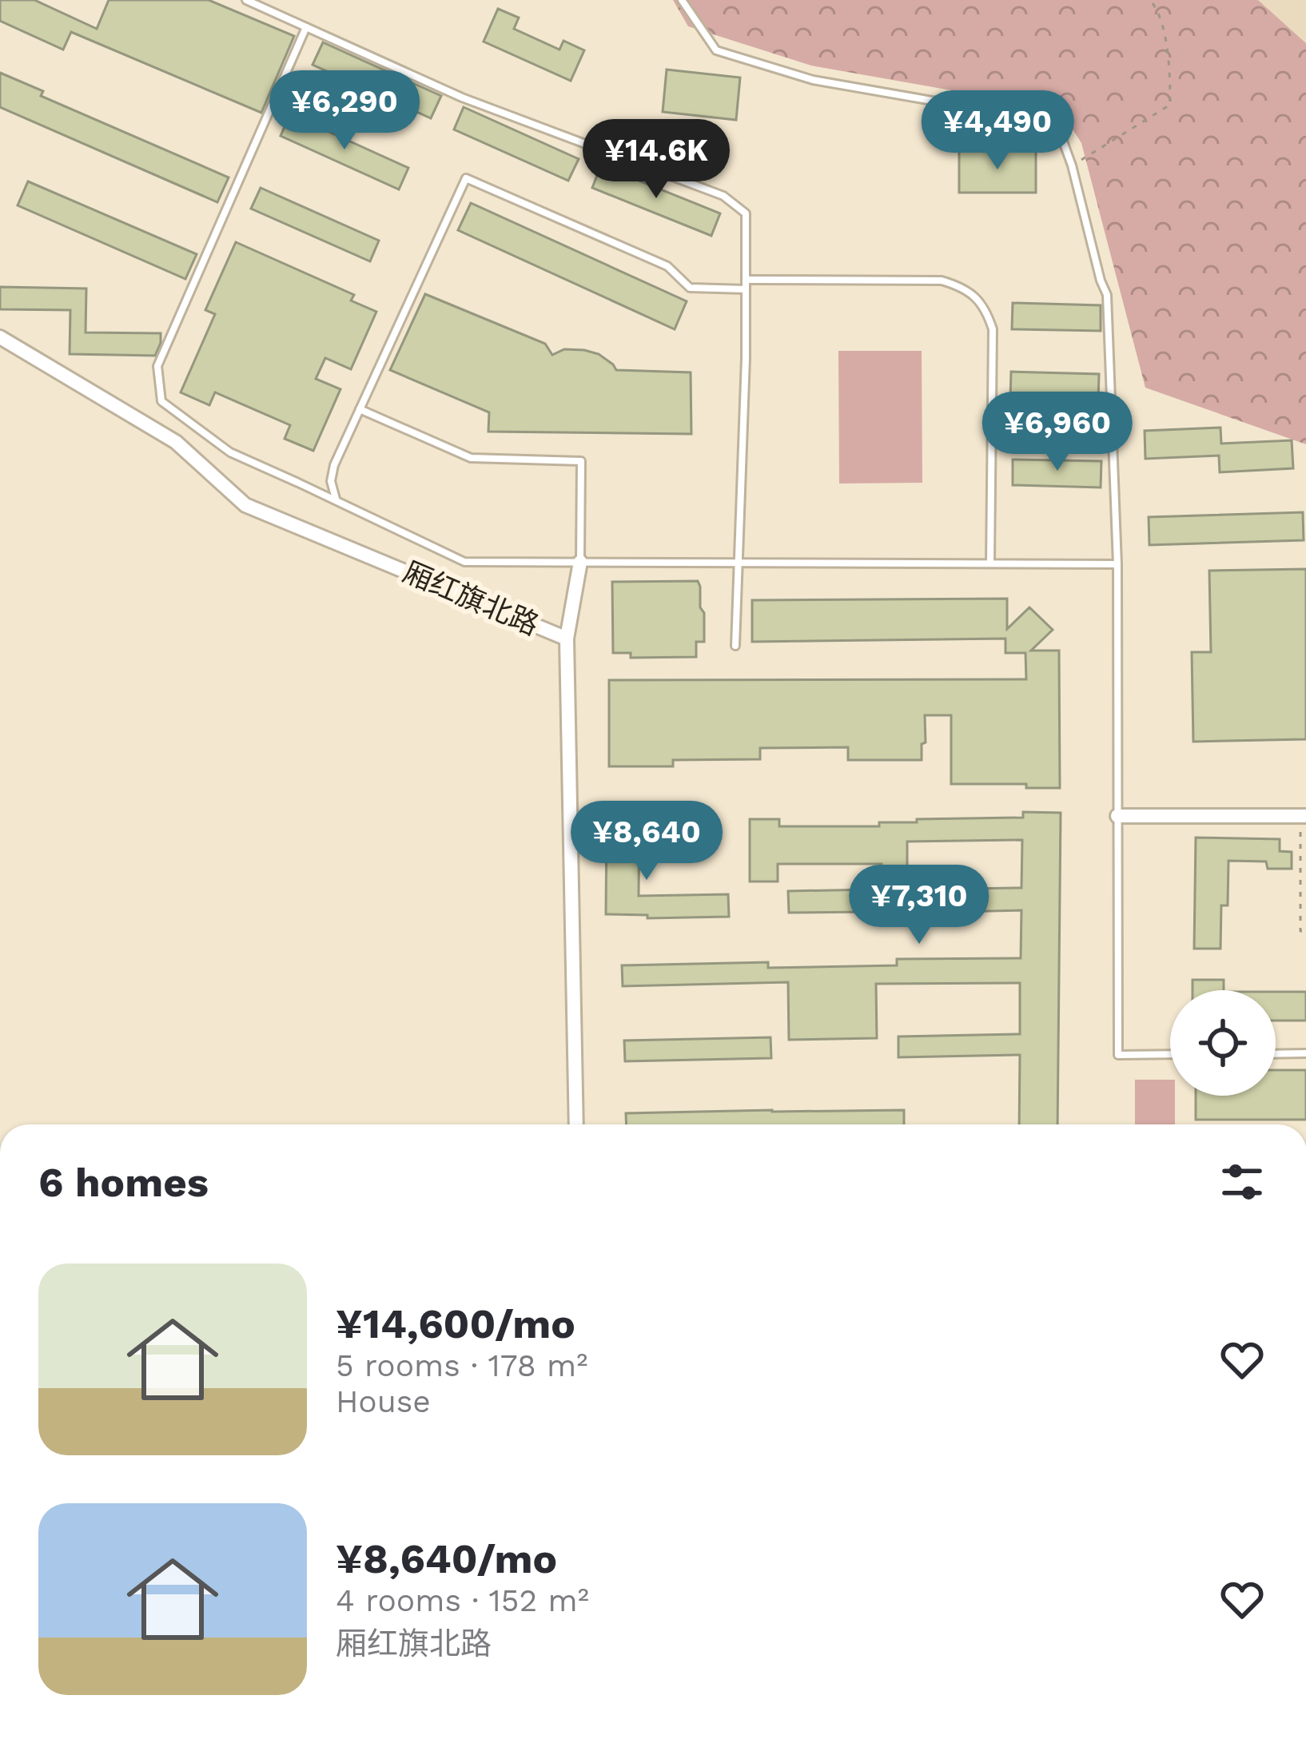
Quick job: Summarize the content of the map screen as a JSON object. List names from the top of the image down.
{
  "streets": {
    "street": ["厢红旗北路"]
  },
  "page": {
    "price": [
      "¥6,290",
      "¥4,490",
      "¥14.6K",
      "¥6,960",
      "¥8,640",
      "¥7,310"
    ],
    "heading": "6 homes",
    "list": [
      {
        "name": "¥14,600/mo",
        "note": "5 rooms · 178 m² · House"
      },
      {
        "name": "¥8,640/mo",
        "note": "4 rooms · 152 m² · 厢红旗北路"
      }
    ]
  }
}
